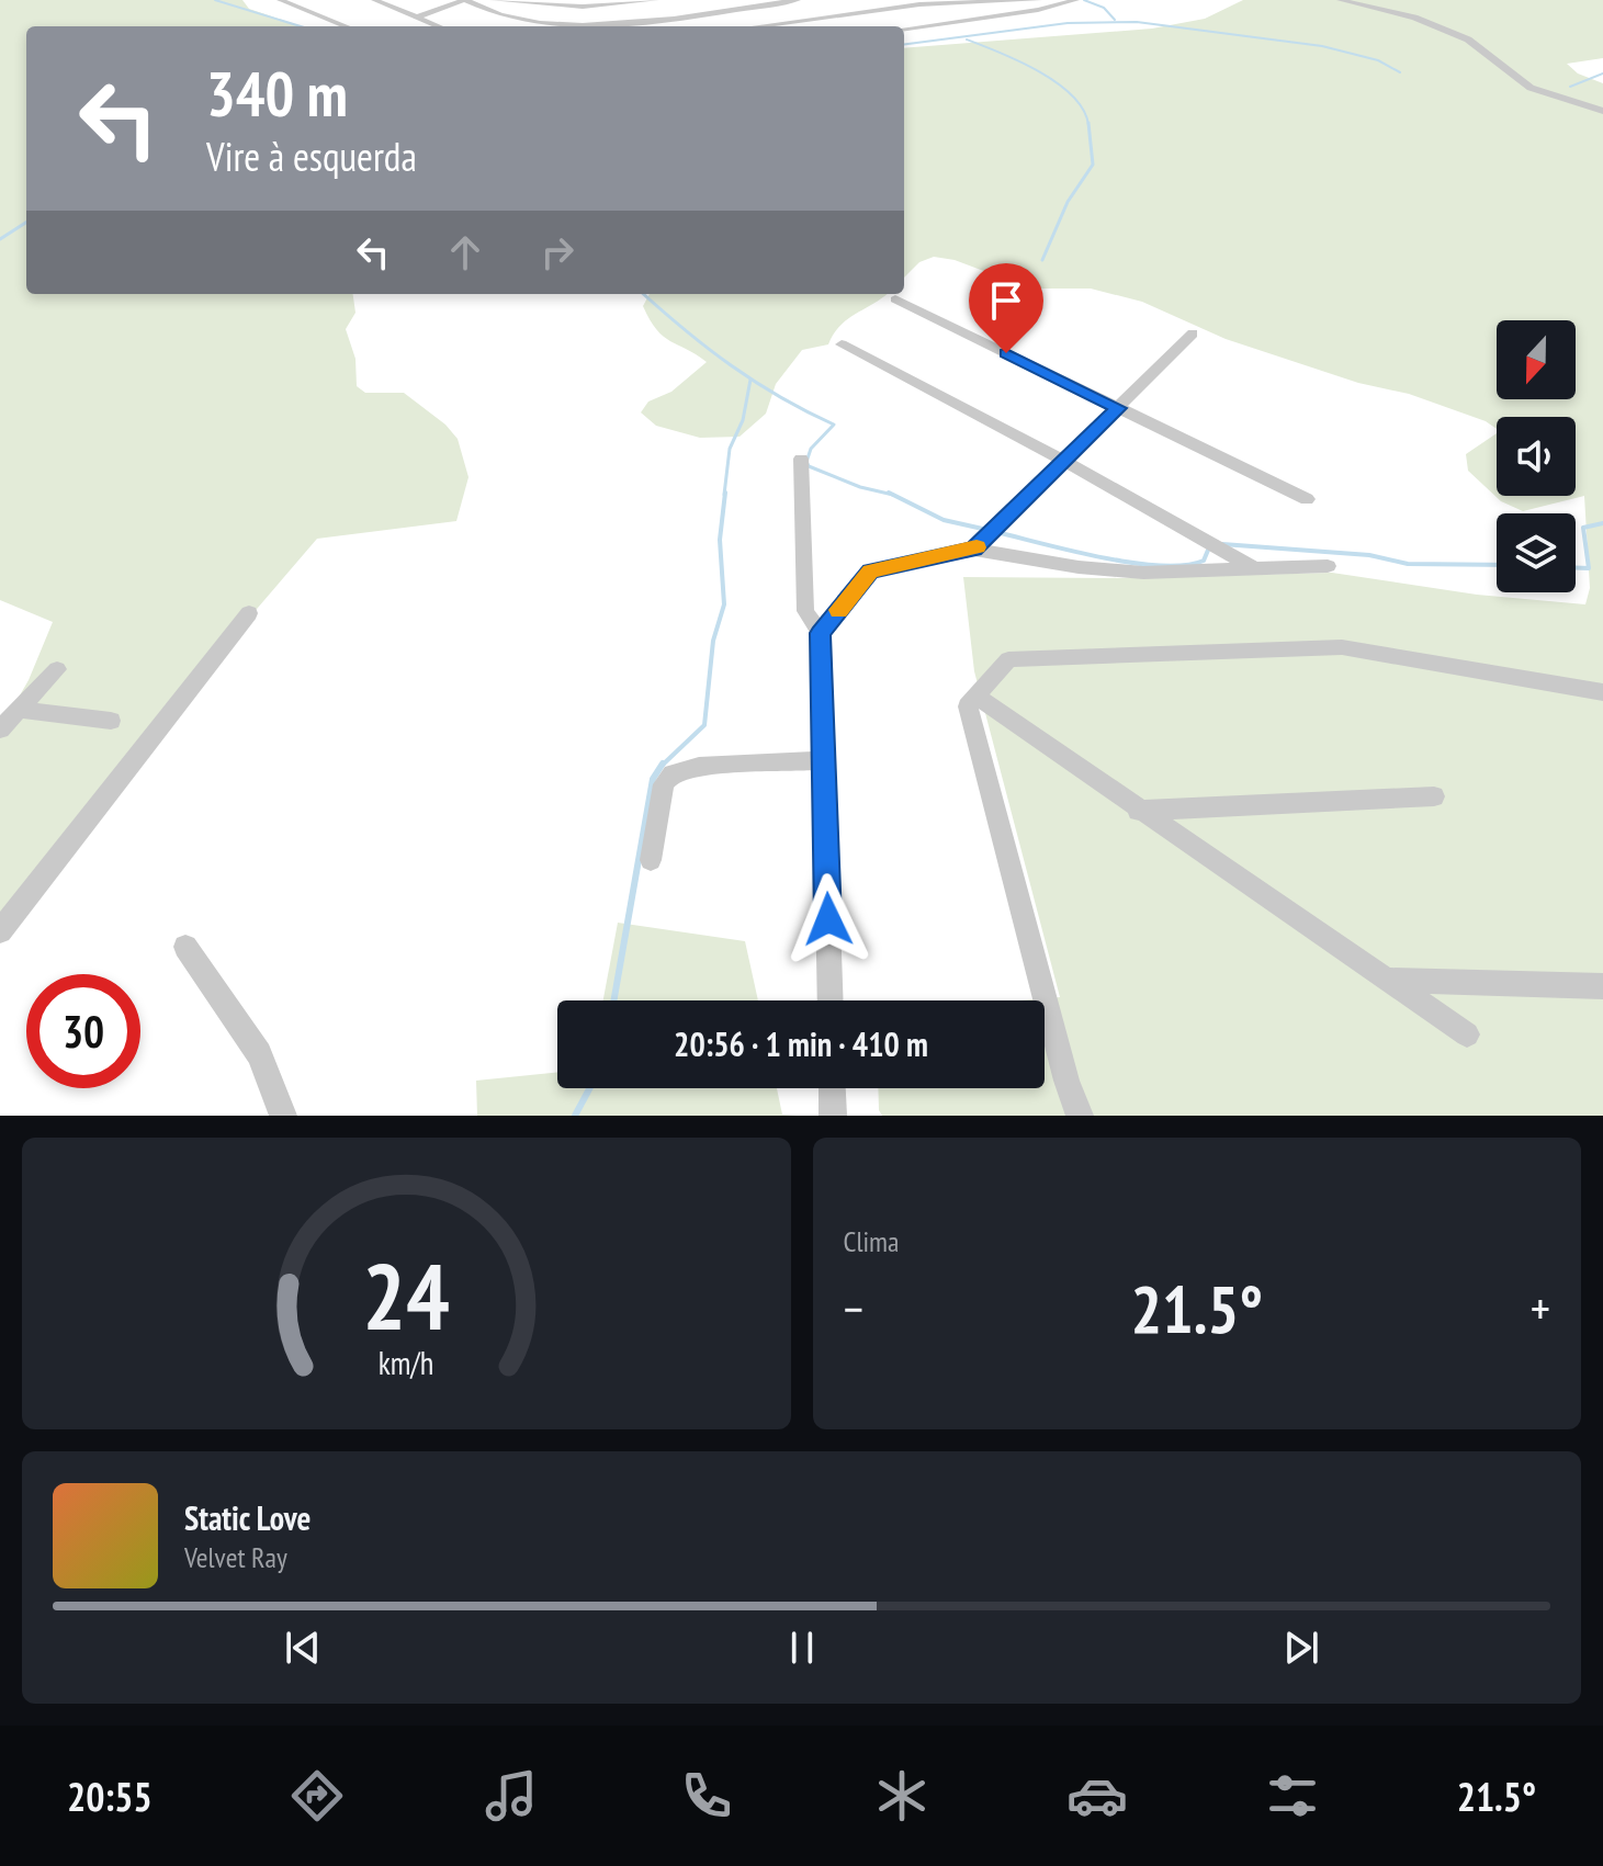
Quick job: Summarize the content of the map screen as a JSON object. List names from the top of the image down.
{
  "north": "bottom",
  "page": {
    "turn": ["340 m", "Vire à esquerda"],
    "limit": "30",
    "trip": "20:56 · 1 min · 410 m",
    "tile": "Clima",
    "heat": ["−", "21.5°", "+"],
    "song": ["Static Love", "Velvet Ray"],
    "tabs": ["20:55", "21.5°"],
    "gauge": ["24", "km/h"]
  }
}
